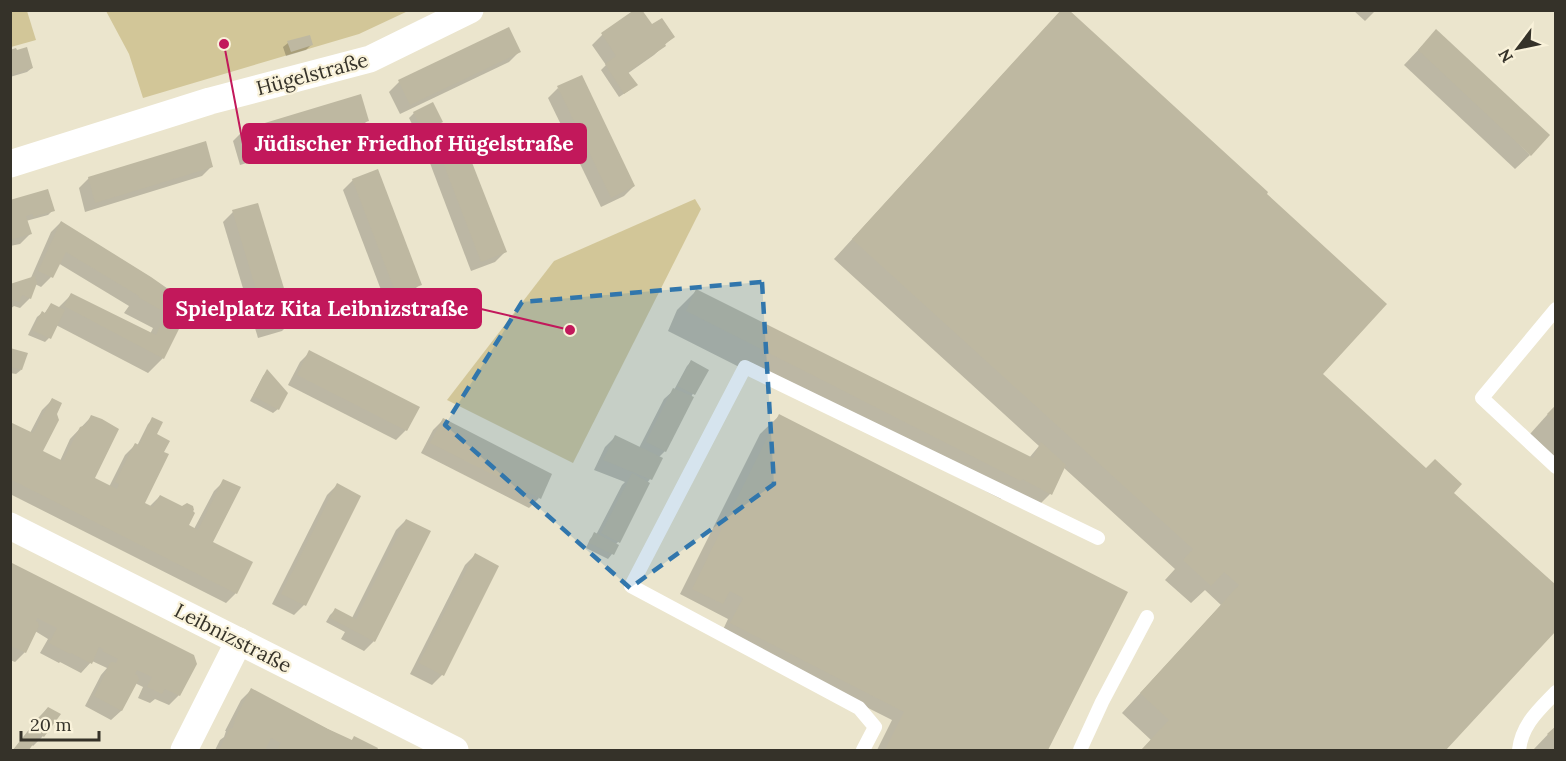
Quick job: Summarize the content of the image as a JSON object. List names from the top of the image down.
{
  "streets": {
    "street": ["Hügelstraße", "Leibnizstraße"]
  },
  "places": ["Jüdischer Friedhof Hügelstraße", "Spielplatz Kita Leibnizstraße"],
  "scale_bar": "20 m",
  "north": "bottom left"
}
